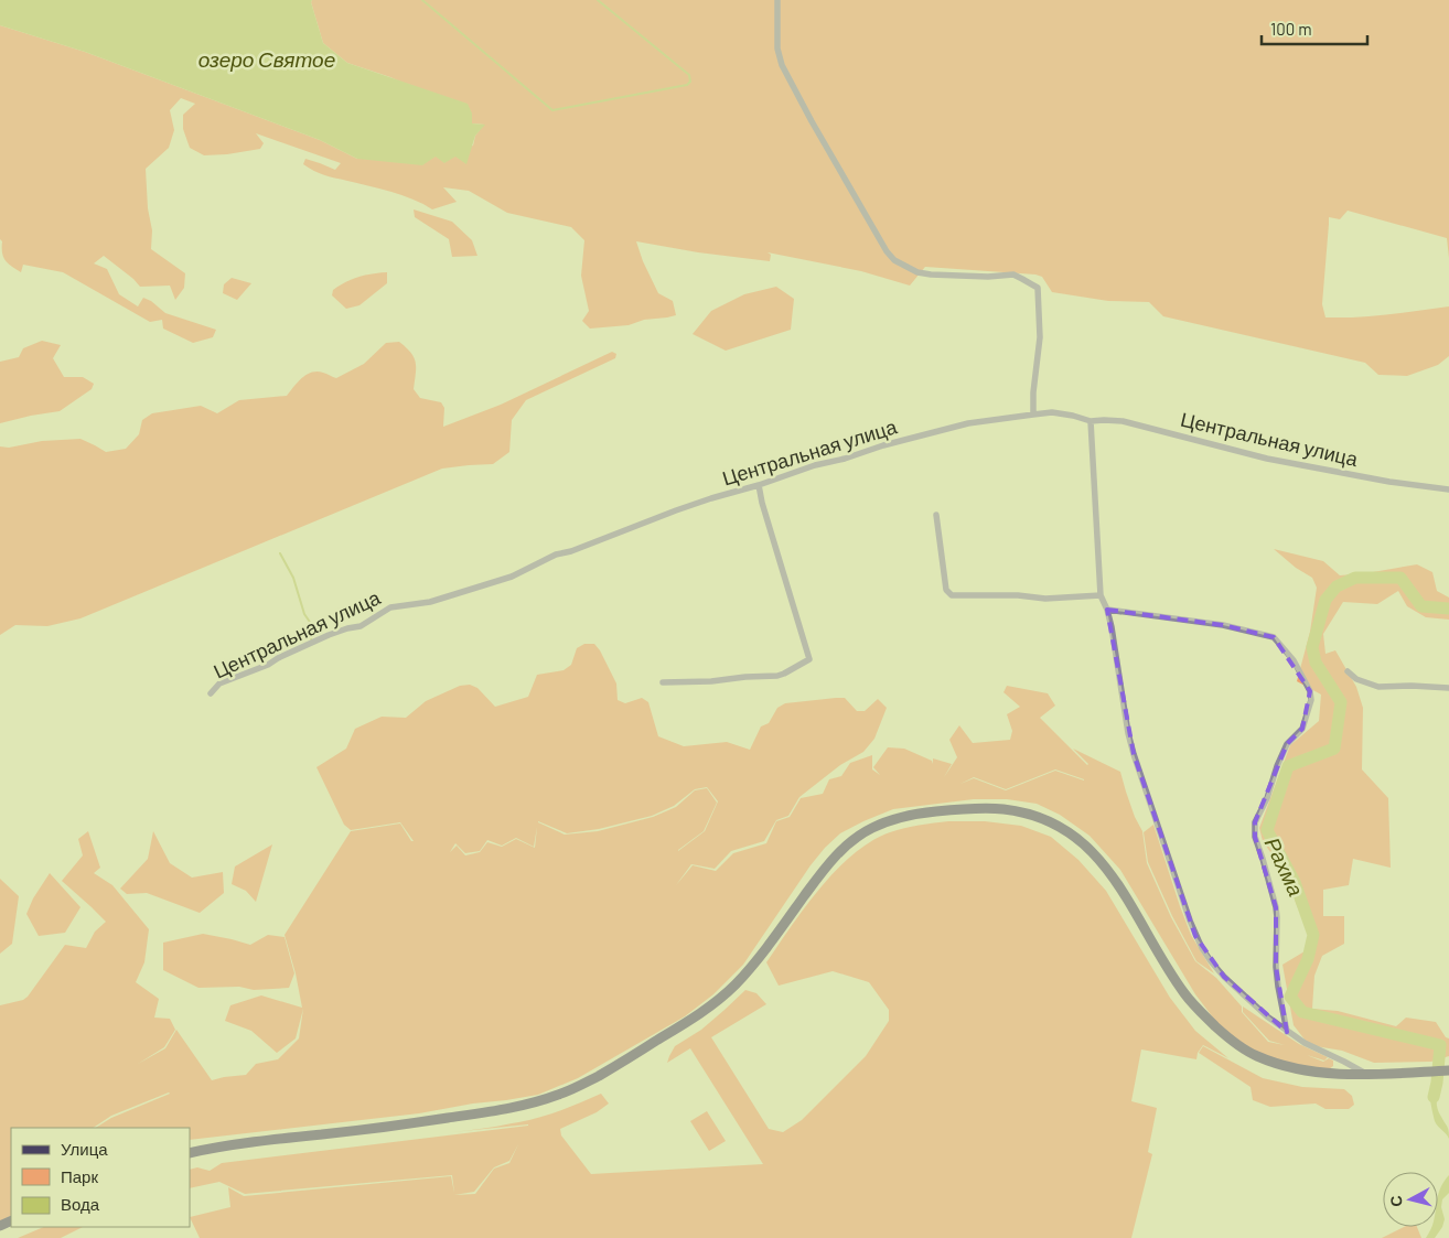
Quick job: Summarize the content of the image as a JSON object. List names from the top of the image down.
{
  "streets": {
    "street": ["Центральная улица"]
  },
  "water": ["озеро Святое", "Рахма"],
  "legend": ["Улица", "Парк", "Вода"],
  "scale_bar": "100 m",
  "north": "left"
}
